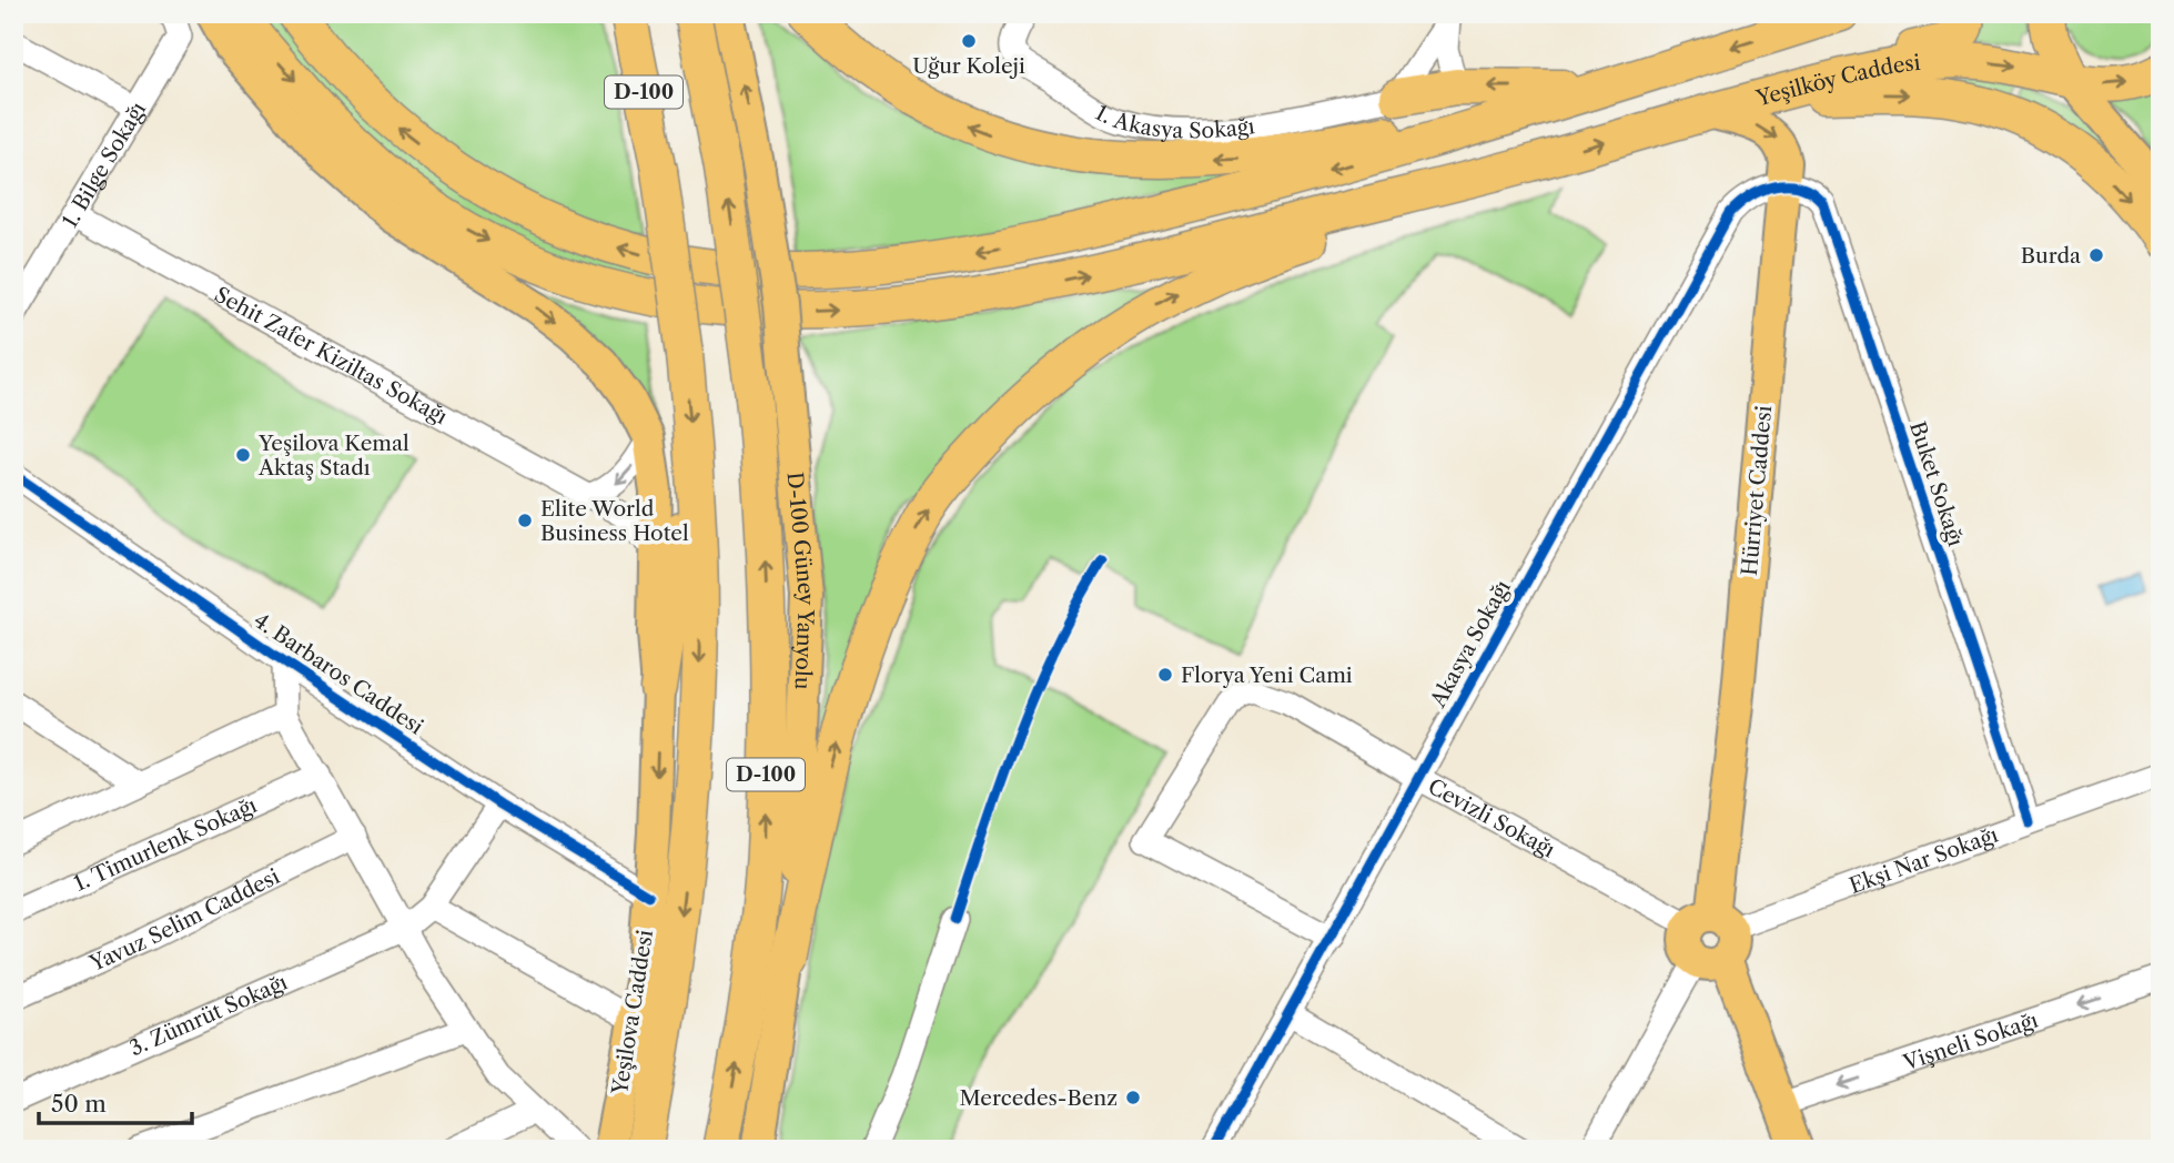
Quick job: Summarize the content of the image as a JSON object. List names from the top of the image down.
{
  "streets": {
    "highway": ["Yeşilköy Caddesi", "D-100"],
    "main road": ["Hürriyet Caddesi", "D-100 Güney Yanyolu", "Yeşilova Caddesi"],
    "street": [
      "1. Akasya Sokağı",
      "1. Bilge Sokağı",
      "Sehit Zafer Kiziltas Sokağı",
      "Buket Sokağı",
      "Akasya Sokağı",
      "4. Barbaros Caddesi",
      "Cevizli Sokağı",
      "1. Timurlenk Sokağı",
      "Ekşi Nar Sokağı",
      "Yavuz Selim Caddesi",
      "3. Zümrüt Sokağı",
      "Vişneli Sokağı"
    ]
  },
  "crossings": [
    ["Yeşilköy Caddesi", "Hürriyet Caddesi"],
    ["1. Bilge Sokağı", "Sehit Zafer Kiziltas Sokağı"],
    ["Sehit Zafer Kiziltas Sokağı", "Yeşilova Caddesi"],
    ["Buket Sokağı", "Hürriyet Caddesi"],
    ["Buket Sokağı", "Akasya Sokağı"],
    ["Buket Sokağı", "Ekşi Nar Sokağı"],
    ["Hürriyet Caddesi", "Akasya Sokağı"],
    ["Hürriyet Caddesi", "Cevizli Sokağı"],
    ["Hürriyet Caddesi", "Ekşi Nar Sokağı"],
    ["Hürriyet Caddesi", "Vişneli Sokağı"],
    ["Akasya Sokağı", "Cevizli Sokağı"],
    ["4. Barbaros Caddesi", "1. Timurlenk Sokağı"],
    ["4. Barbaros Caddesi", "Yavuz Selim Caddesi"],
    ["4. Barbaros Caddesi", "Yeşilova Caddesi"],
    ["4. Barbaros Caddesi", "3. Zümrüt Sokağı"],
    ["Cevizli Sokağı", "Ekşi Nar Sokağı"]
  ],
  "one_way": ["D-100 Güney Yanyolu", "Yeşilova Caddesi", "Vişneli Sokağı"],
  "places": [
    "Uğur Koleji",
    "Burda",
    "Yeşilova Kemal Aktaş Stadı",
    "Elite World Business Hotel",
    "Florya Yeni Cami",
    "Mercedes-Benz"
  ],
  "scale_bar": "50 m"
}
